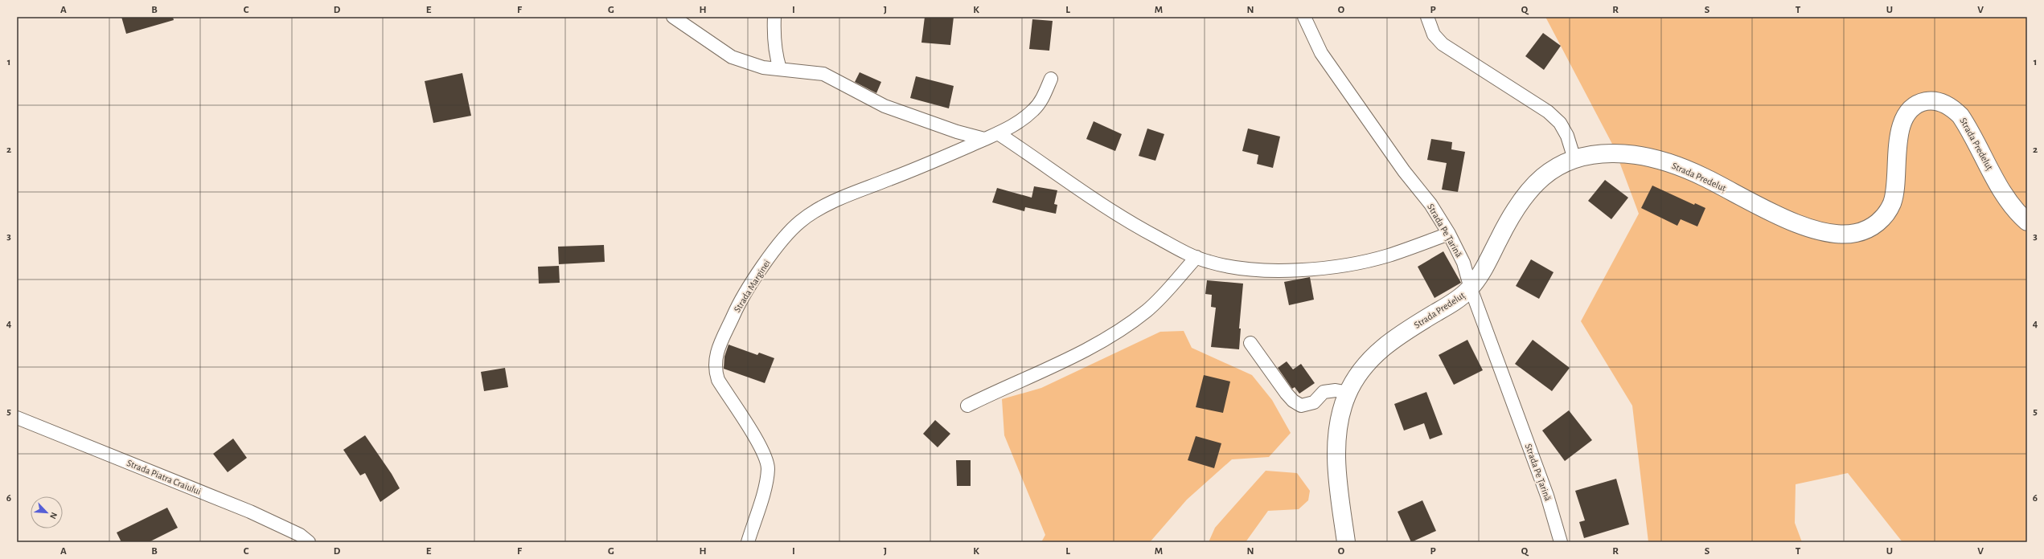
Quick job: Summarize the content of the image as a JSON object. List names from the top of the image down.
{
  "streets": {
    "main road": ["Strada Predeluț"],
    "street": ["Strada Pe Țarină", "Strada Marginei", "Strada Piatra Craiului"]
  },
  "crossings": [
    ["Strada Predeluț", "Strada Pe Țarină"]
  ],
  "north": "bottom right",
  "grid": {
    "columns": [
      "A",
      "B",
      "C",
      "D",
      "E",
      "F",
      "G",
      "H",
      "I",
      "J",
      "K",
      "L",
      "M",
      "N",
      "O",
      "P",
      "Q",
      "R",
      "S",
      "T",
      "U",
      "V"
    ],
    "rows": [
      "1",
      "2",
      "3",
      "4",
      "5",
      "6"
    ]
  }
}
